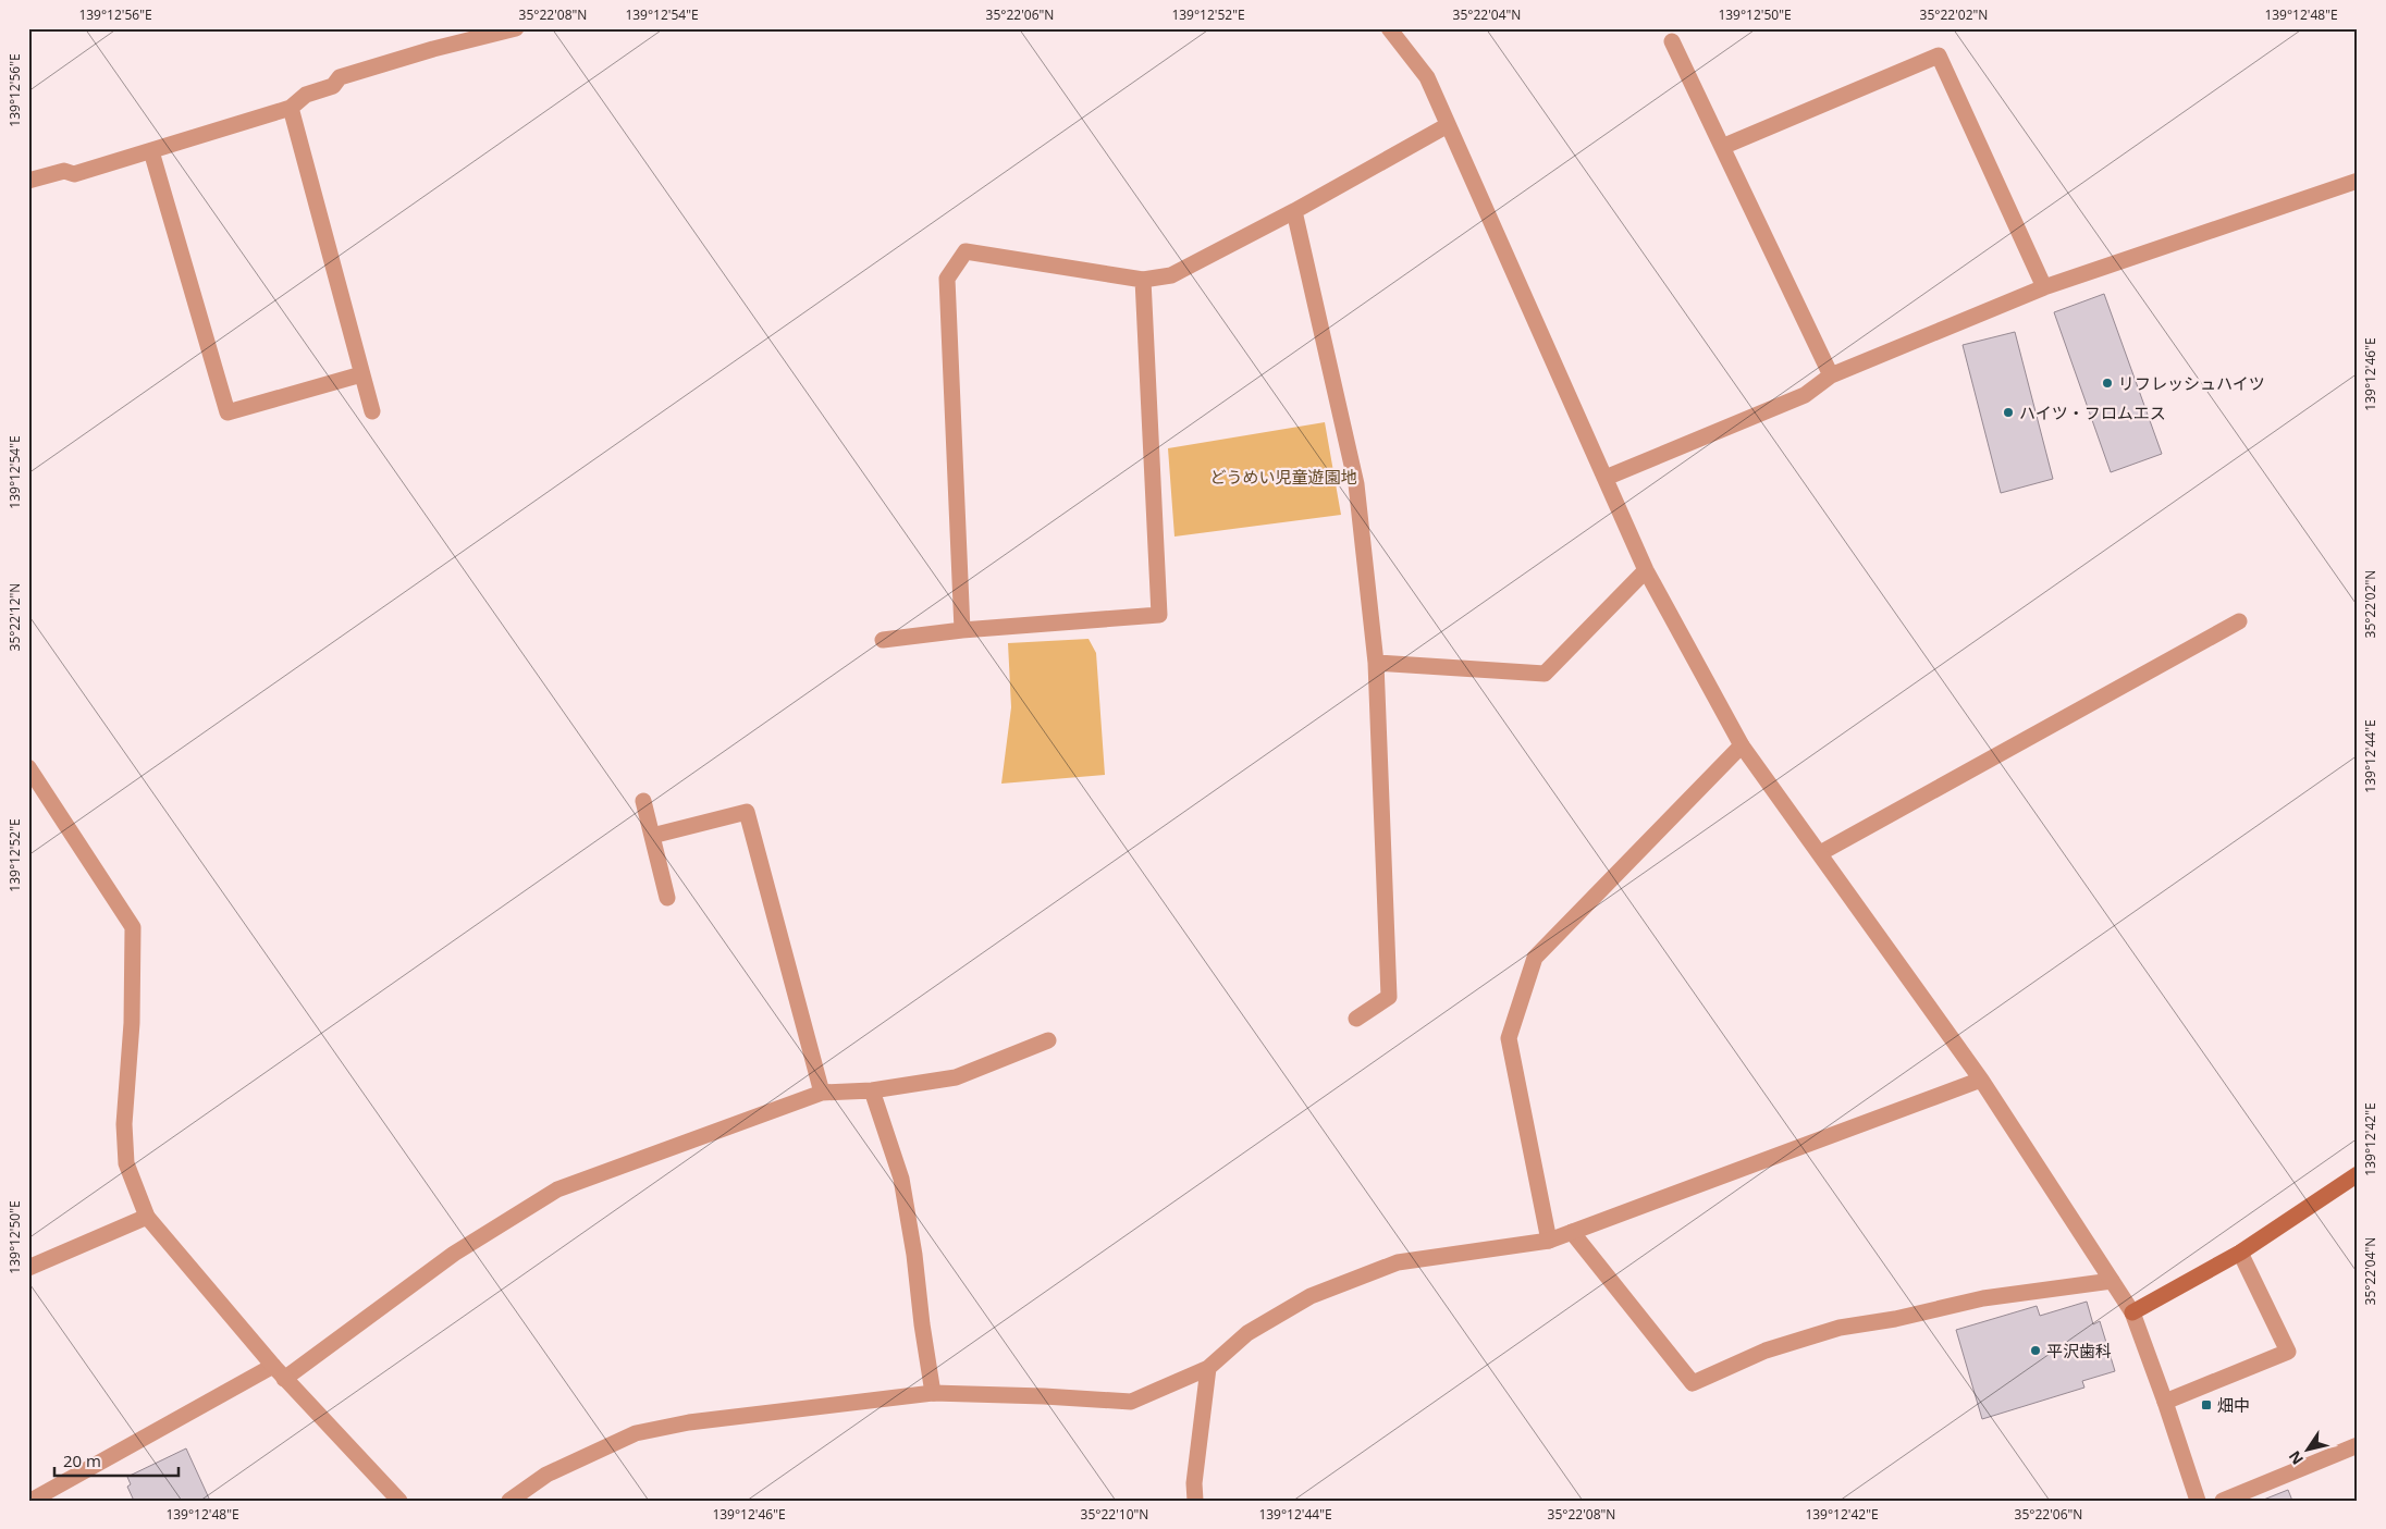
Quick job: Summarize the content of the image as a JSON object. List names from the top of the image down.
{
  "parks": ["どうめい児童遊園地"],
  "places": {
    "other": ["リフレッシュハイツ", "ハイツ・フロムエス", "平沢歯科"],
    "transit": ["畑中"]
  },
  "scale_bar": "20 m",
  "north": "bottom left",
  "coordinates": [
    "139°12'56\"E",
    "35°22'08\"N",
    "139°12'54\"E",
    "35°22'06\"N",
    "139°12'52\"E",
    "35°22'04\"N",
    "139°12'50\"E",
    "35°22'02\"N",
    "139°12'48\"E",
    "139°12'46\"E",
    "35°22'12\"N",
    "139°12'44\"E",
    "139°12'42\"E",
    "35°22'10\"N"
  ]
}
